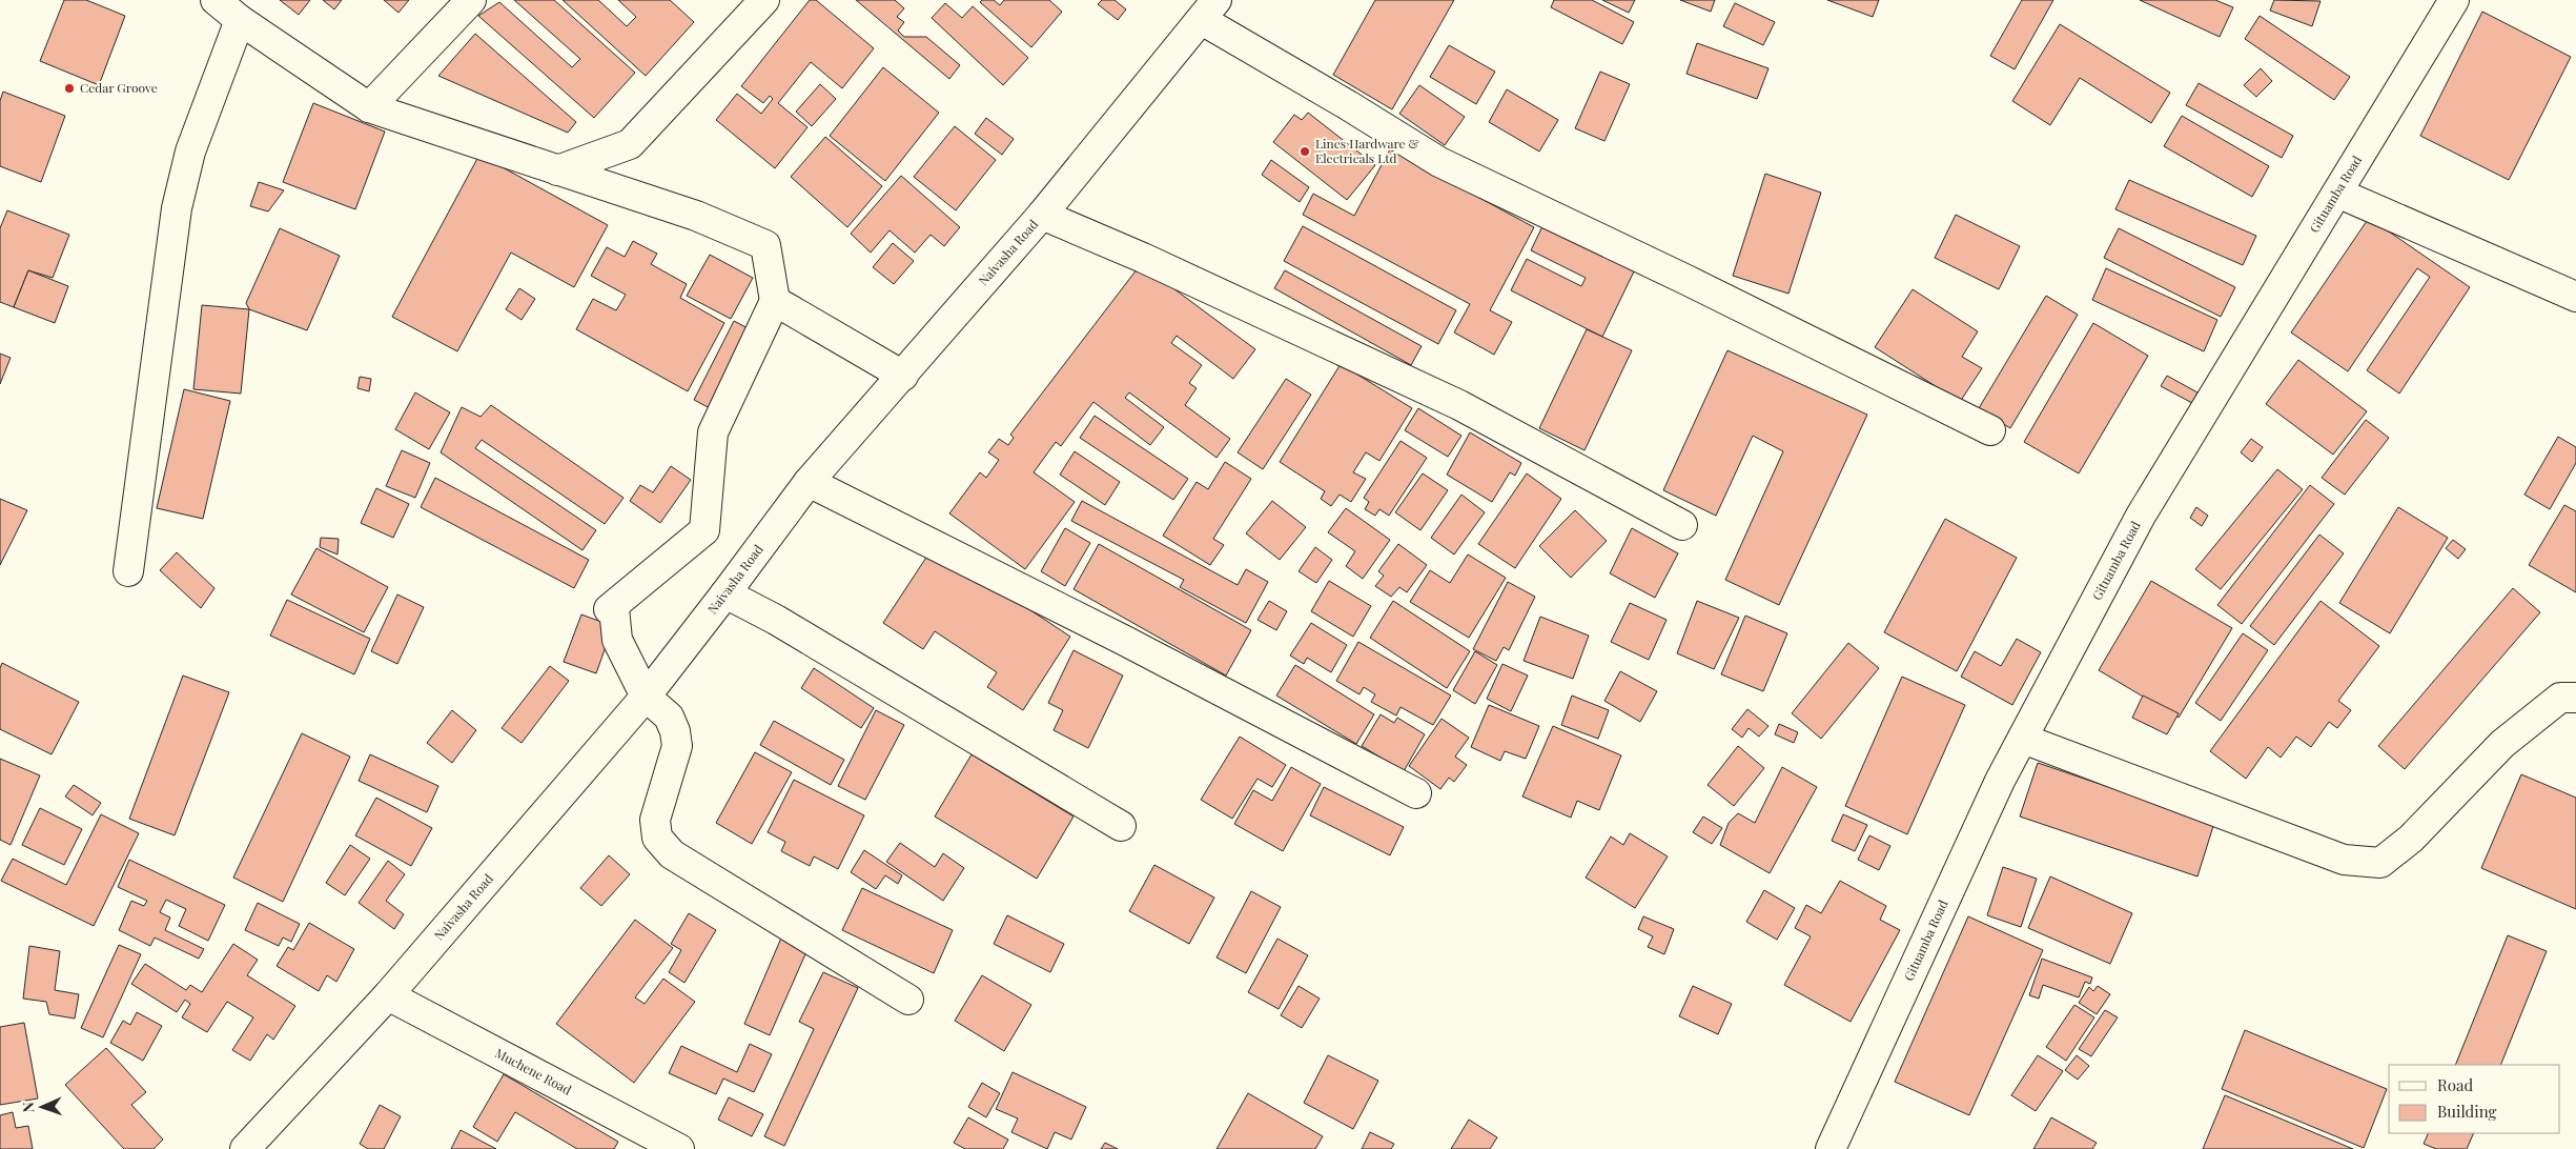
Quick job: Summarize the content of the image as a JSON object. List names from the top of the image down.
{
  "streets": {
    "street": ["Gituamba Road", "Naivasha Road", "Muchene Road"]
  },
  "crossings": [
    ["Naivasha Road", "Muchene Road"]
  ],
  "places": ["Cedar Groove", "Lines Hardware & Electricals Ltd"],
  "legend": ["Road", "Building"],
  "north": "left"
}
